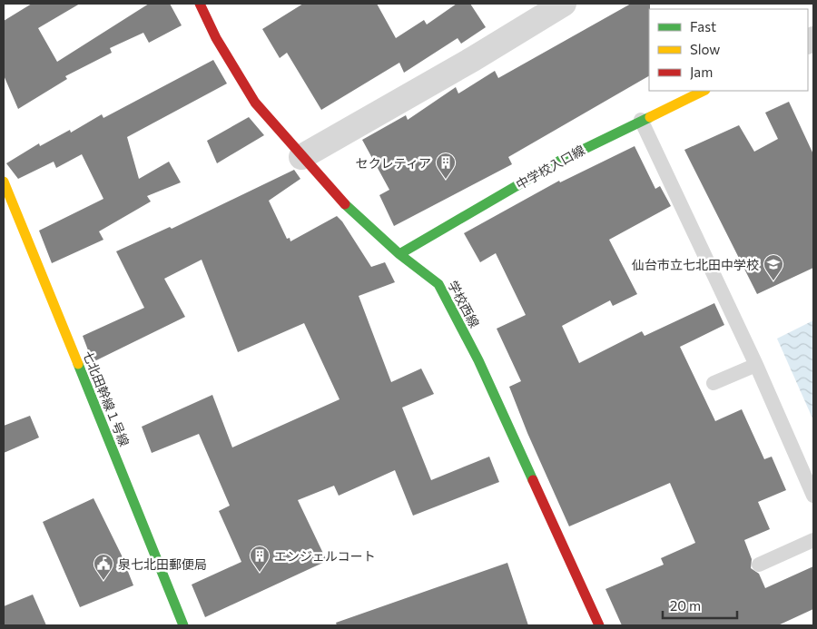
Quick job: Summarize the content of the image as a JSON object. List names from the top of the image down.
{
  "streets": {
    "street": ["中学校入口線", "学校西線", "七北田幹線１号線"]
  },
  "crossings": [
    ["中学校入口線", "学校西線"]
  ],
  "places": {
    "building": ["セクレティア", "エンジェルコート"],
    "school or university": ["仙台市立七北田中学校"],
    "public building": ["泉七北田郵便局"]
  },
  "legend": ["Fast", "Slow", "Jam"],
  "scale_bar": "20 m"
}
